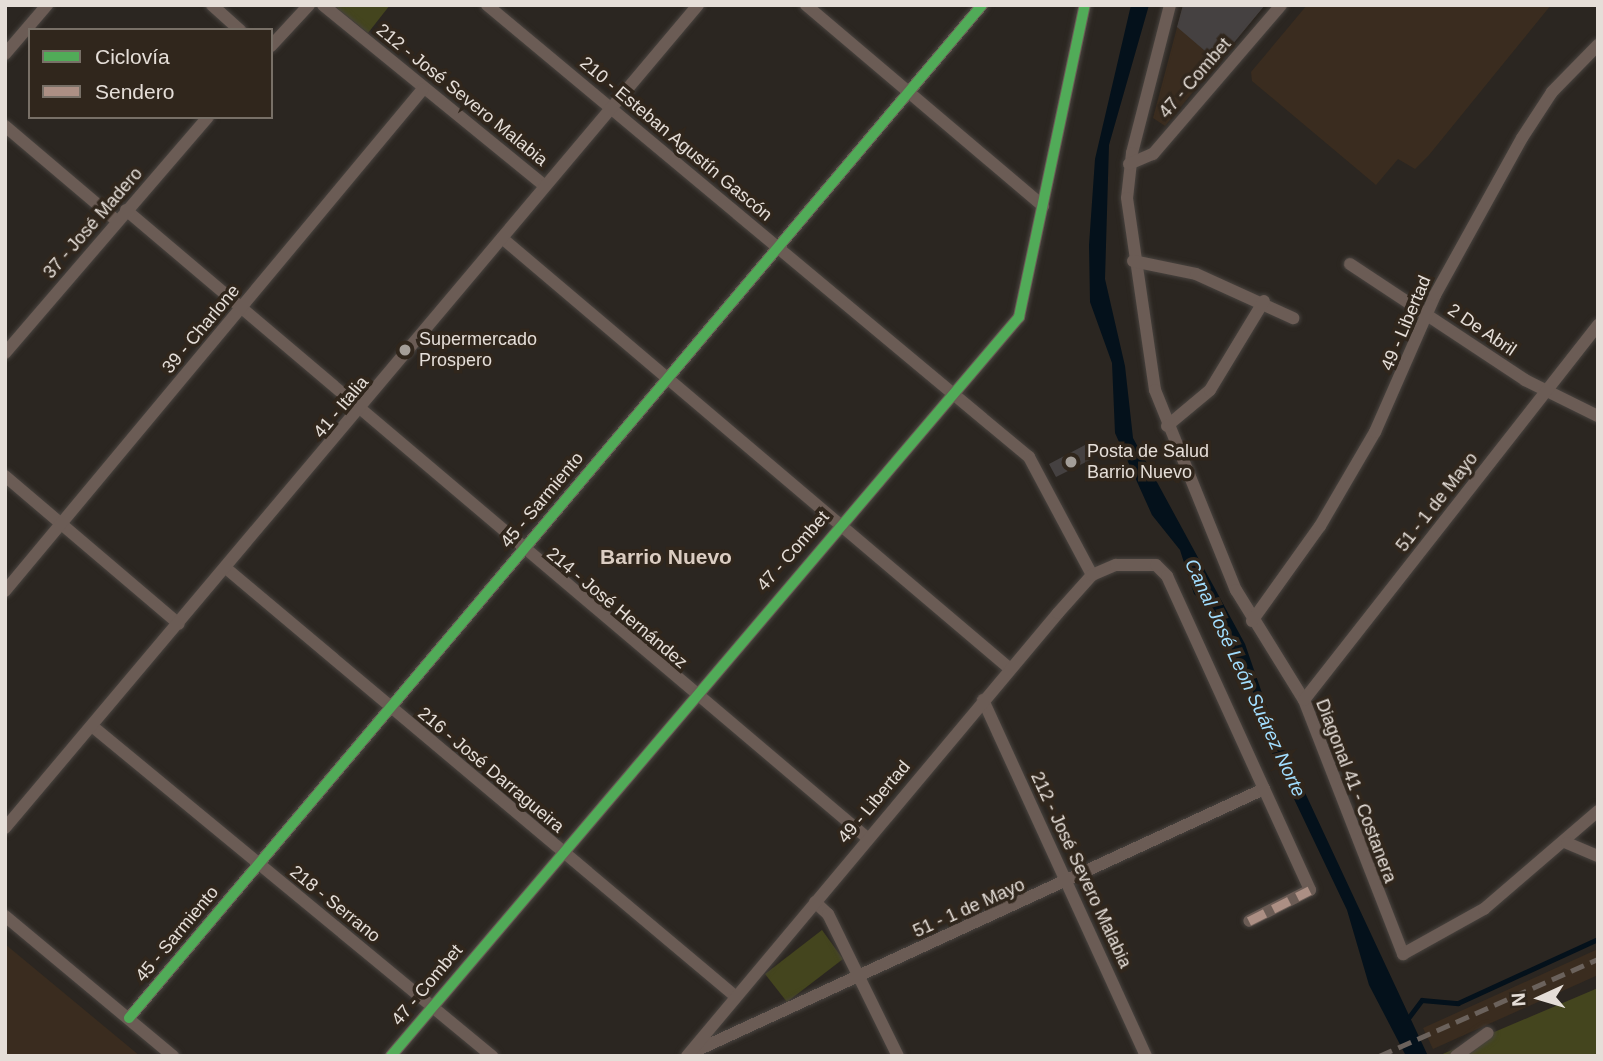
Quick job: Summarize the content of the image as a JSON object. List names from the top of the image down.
{
  "streets": {
    "street": [
      "47 - Combet",
      "212 - José Severo Malabia",
      "210 - Esteban Agustín Gascón",
      "37 - José Madero",
      "49 - Libertad",
      "39 - Charlone",
      "2 De Abril",
      "41 - Italia",
      "45 - Sarmiento",
      "51 - 1 de Mayo",
      "214 - José Hernández",
      "216 - José Darragueira",
      "Diagonal 41 - Costanera",
      "218 - Serrano"
    ]
  },
  "crossings": [
    ["47 - Combet", "210 - Esteban Agustín Gascón"],
    ["47 - Combet", "214 - José Hernández"],
    ["47 - Combet", "216 - José Darragueira"],
    ["47 - Combet", "Diagonal 41 - Costanera"],
    ["47 - Combet", "218 - Serrano"],
    ["212 - José Severo Malabia", "49 - Libertad"],
    ["212 - José Severo Malabia", "39 - Charlone"],
    ["212 - José Severo Malabia", "41 - Italia"],
    ["212 - José Severo Malabia", "51 - 1 de Mayo"],
    ["210 - Esteban Agustín Gascón", "49 - Libertad"],
    ["210 - Esteban Agustín Gascón", "41 - Italia"],
    ["210 - Esteban Agustín Gascón", "45 - Sarmiento"],
    ["37 - José Madero", "214 - José Hernández"],
    ["49 - Libertad", "2 De Abril"],
    ["49 - Libertad", "51 - 1 de Mayo"],
    ["49 - Libertad", "214 - José Hernández"],
    ["49 - Libertad", "216 - José Darragueira"],
    ["49 - Libertad", "Diagonal 41 - Costanera"],
    ["39 - Charlone", "214 - José Hernández"],
    ["2 De Abril", "51 - 1 de Mayo"],
    ["41 - Italia", "214 - José Hernández"],
    ["41 - Italia", "216 - José Darragueira"],
    ["41 - Italia", "218 - Serrano"],
    ["45 - Sarmiento", "214 - José Hernández"],
    ["45 - Sarmiento", "216 - José Darragueira"],
    ["45 - Sarmiento", "218 - Serrano"],
    ["51 - 1 de Mayo", "Diagonal 41 - Costanera"]
  ],
  "districts": ["Barrio Nuevo"],
  "water": ["Canal José León Suárez Norte"],
  "places": ["Supermercado Prospero", "Posta de Salud Barrio Nuevo"],
  "legend": ["Ciclovía", "Sendero"],
  "north": "left"
}
